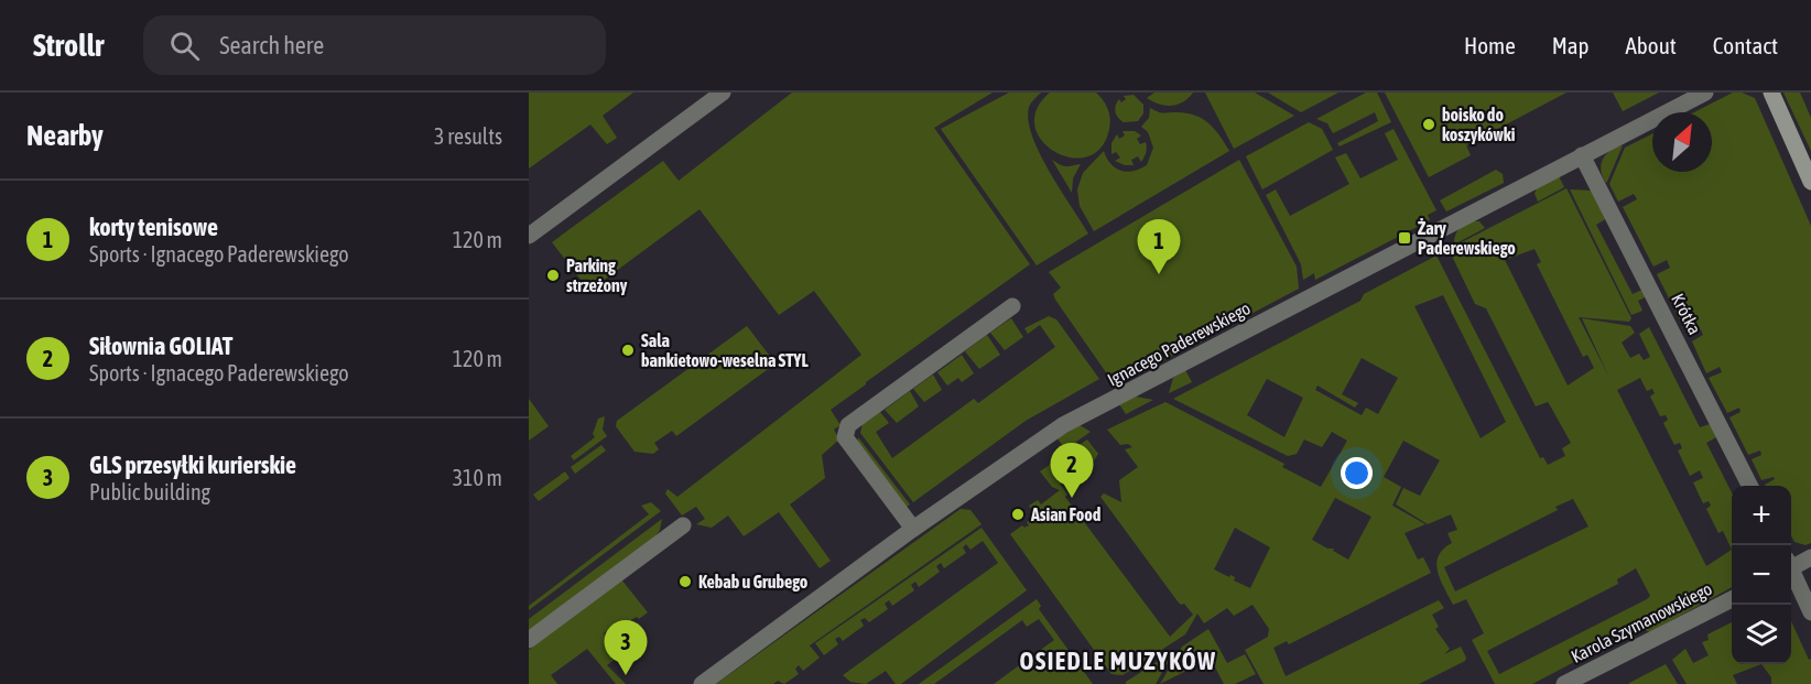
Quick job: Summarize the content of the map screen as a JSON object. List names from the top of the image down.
{
  "streets": {
    "street": ["Krótka", "Ignacego Paderewskiego", "Karola Szymanowskiego"]
  },
  "crossings": [
    ["Krótka", "Ignacego Paderewskiego"]
  ],
  "districts": ["OSIEDLE MUZYKÓW"],
  "places": {
    "other": [
      "boisko do koszykówki",
      "Parking strzeżony",
      "Sala bankietowo-weselna STYL",
      "Asian Food",
      "Kebab u Grubego"
    ],
    "transit": ["Żary Paderewskiego"]
  },
  "north": "top right",
  "page": {
    "header": "Strollr",
    "search": "Search here",
    "nav": [
      "Home",
      "Map",
      "About",
      "Contact"
    ],
    "heading": ["Nearby", "3 results"],
    "list": [
      {
        "mark": "1",
        "name": "korty tenisowe",
        "note": "Sports · Ignacego Paderewskiego",
        "value": "120 m"
      },
      {
        "mark": "2",
        "name": "Siłownia GOLIAT",
        "note": "Sports · Ignacego Paderewskiego",
        "value": "120 m"
      },
      {
        "mark": "3",
        "name": "GLS przesyłki kurierskie",
        "note": "Public building",
        "value": "310 m"
      }
    ],
    "pins": ["1", "2", "3"],
    "map_buttons": ["+", "−"]
  }
}
